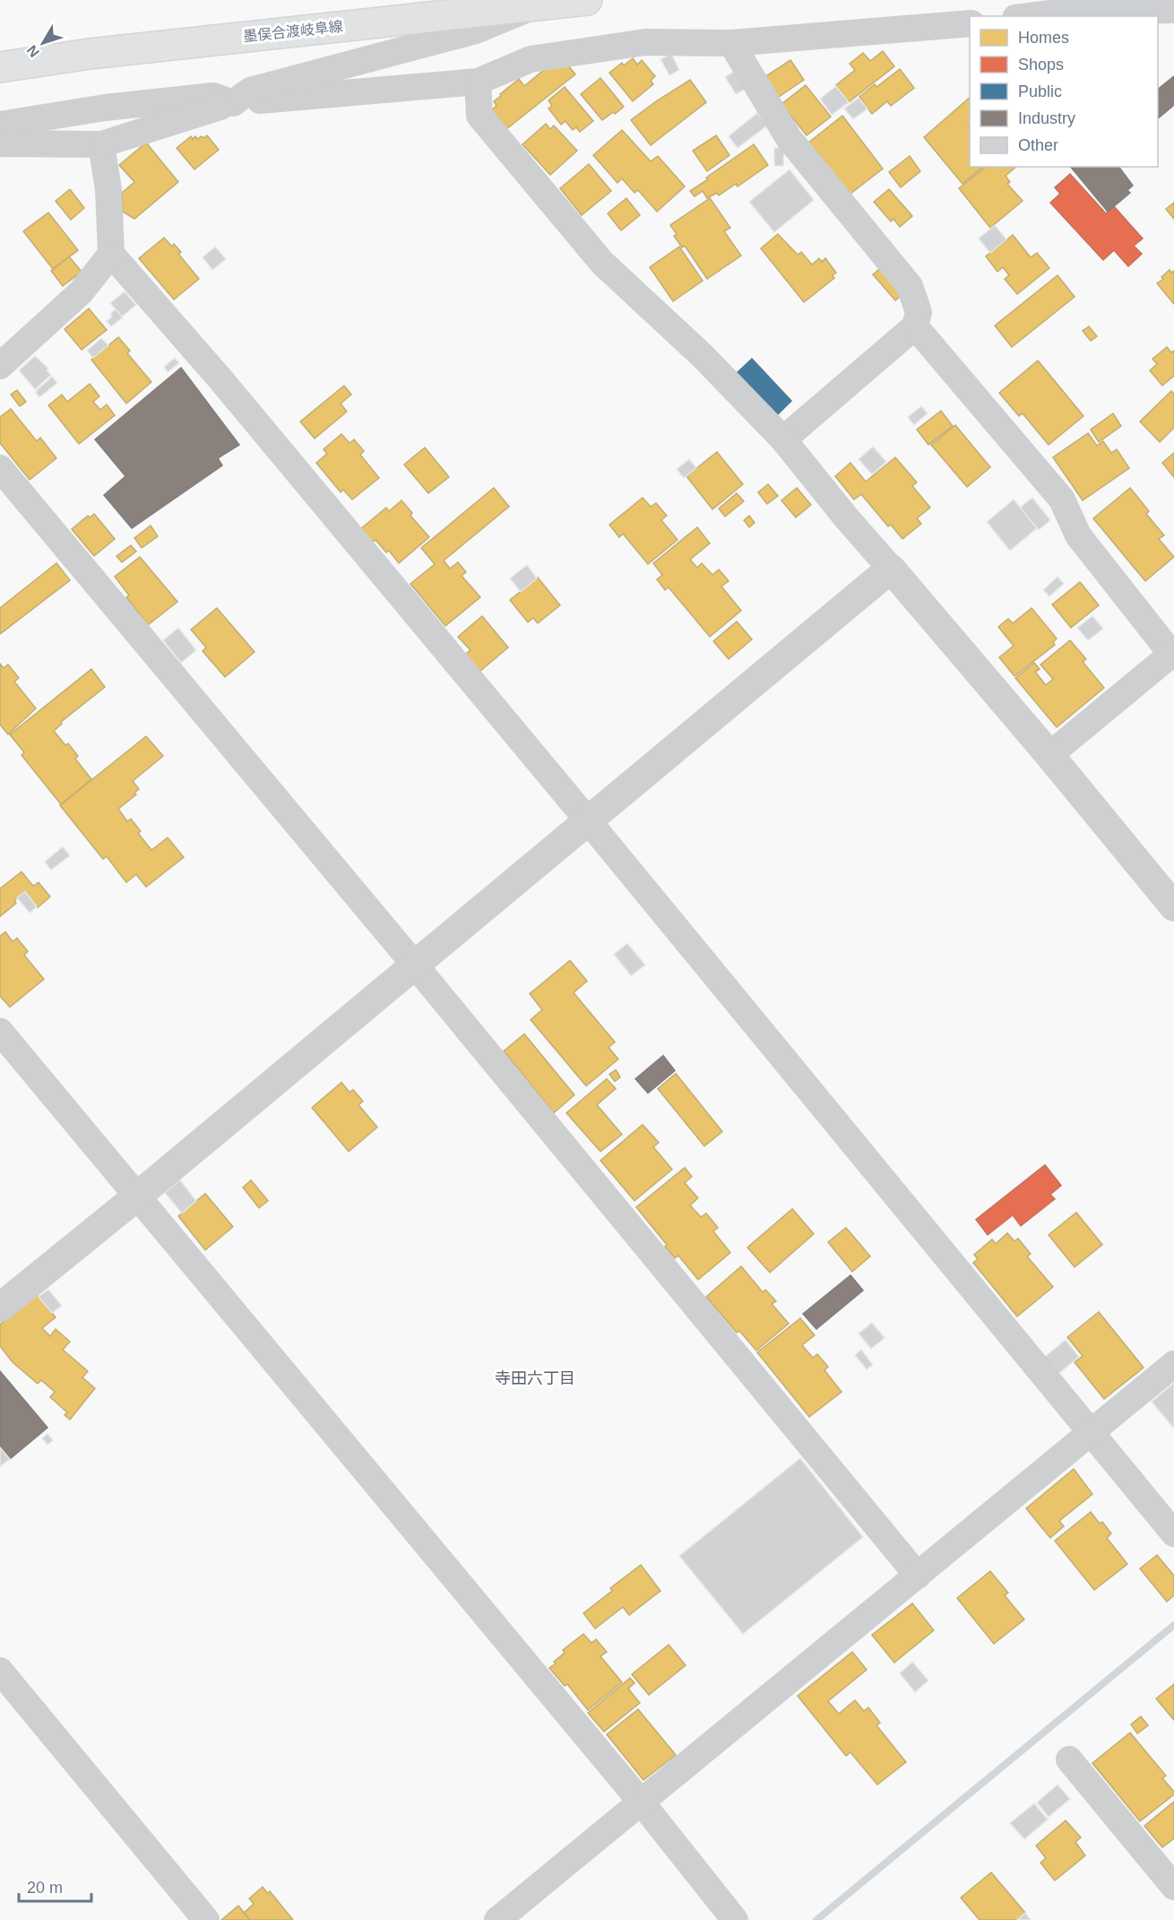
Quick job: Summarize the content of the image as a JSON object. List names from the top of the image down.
{
  "streets": {
    "main road": ["墨俣合渡岐阜線"]
  },
  "districts": ["寺田六丁目"],
  "legend": [
    "Homes",
    "Shops",
    "Public",
    "Industry",
    "Other"
  ],
  "scale_bar": "20 m",
  "north": "bottom left"
}
